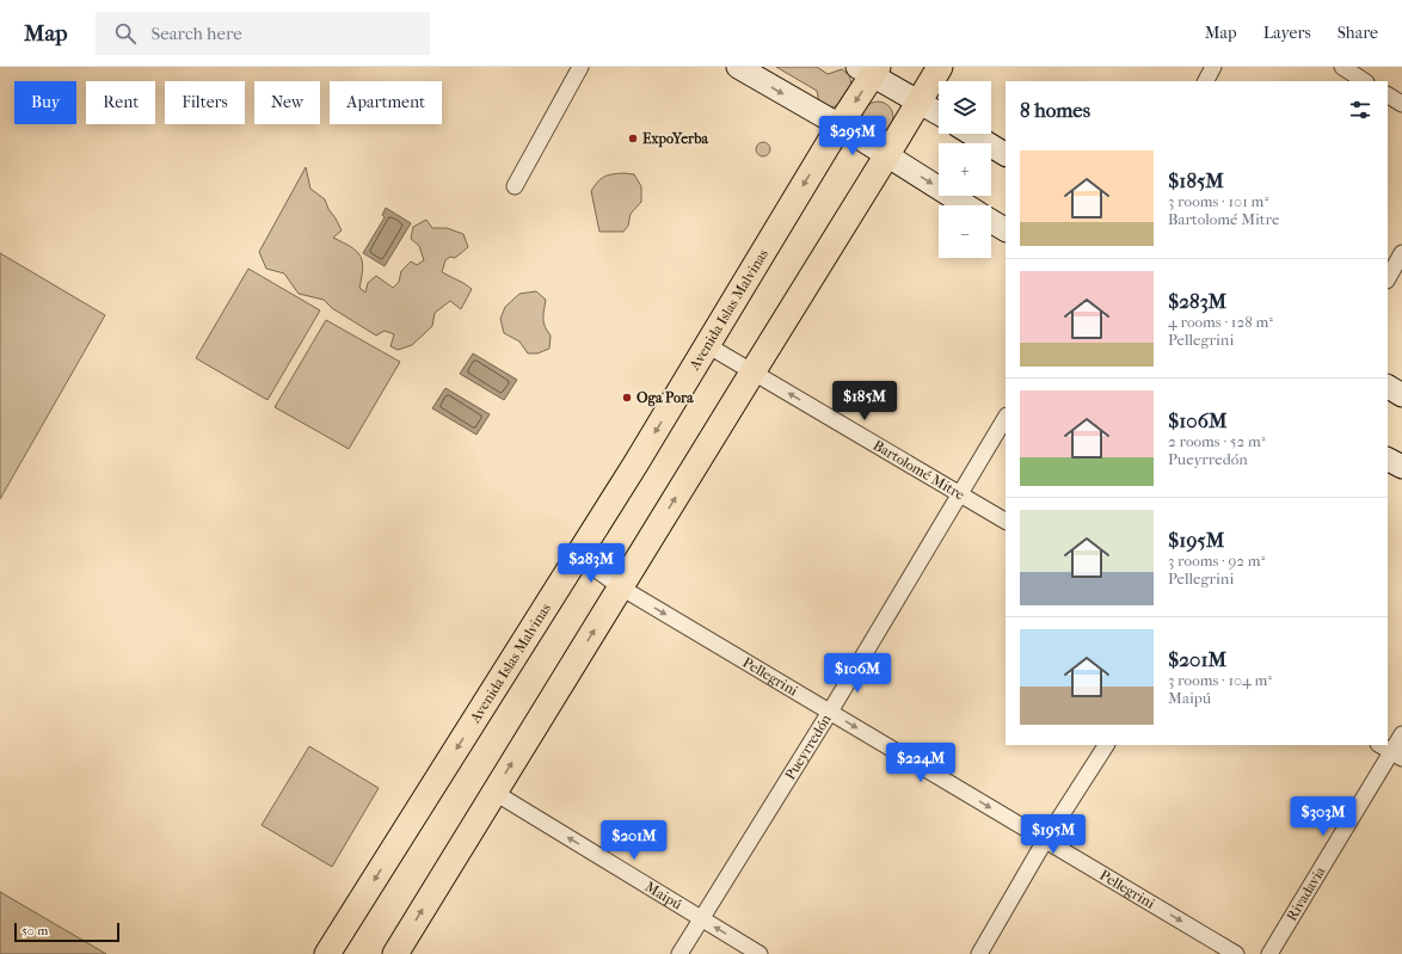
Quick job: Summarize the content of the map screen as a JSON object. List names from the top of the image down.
{
  "streets": {
    "main road": ["Avenida Islas Malvinas"],
    "street": [
      "Bartolomé Mitre",
      "Pellegrini",
      "Pueyrredón",
      "Rivadavia",
      "Maipú"
    ]
  },
  "crossings": [
    ["Avenida Islas Malvinas", "Bartolomé Mitre"],
    ["Avenida Islas Malvinas", "Pellegrini"],
    ["Bartolomé Mitre", "Pueyrredón"],
    ["Pellegrini", "Pueyrredón"],
    ["Pueyrredón", "Maipú"]
  ],
  "one_way": ["Bartolomé Mitre", "Pellegrini", "Maipú"],
  "places": ["ExpoYerba", "Oga Pora"],
  "scale_bar": "50 m",
  "page": {
    "header": "Map",
    "search": "Search here",
    "nav": ["Map", "Layers", "Share"],
    "map_buttons": ["+", "−"],
    "chip": [
      "Buy",
      "Rent",
      "Filters",
      "New",
      "Apartment"
    ],
    "heading": "8 homes",
    "price": [
      "$295M",
      "$185M",
      "$283M",
      "$106M",
      "$224M",
      "$303M",
      "$195M",
      "$201M"
    ],
    "list": [
      {
        "name": "$185M",
        "note": "3 rooms · 101 m² · Bartolomé Mitre"
      },
      {
        "name": "$283M",
        "note": "4 rooms · 128 m² · Pellegrini"
      },
      {
        "name": "$106M",
        "note": "2 rooms · 52 m² · Pueyrredón"
      },
      {
        "name": "$195M",
        "note": "3 rooms · 92 m² · Pellegrini"
      },
      {
        "name": "$201M",
        "note": "3 rooms · 104 m² · Maipú"
      }
    ],
    "scale": "50 m"
  }
}
